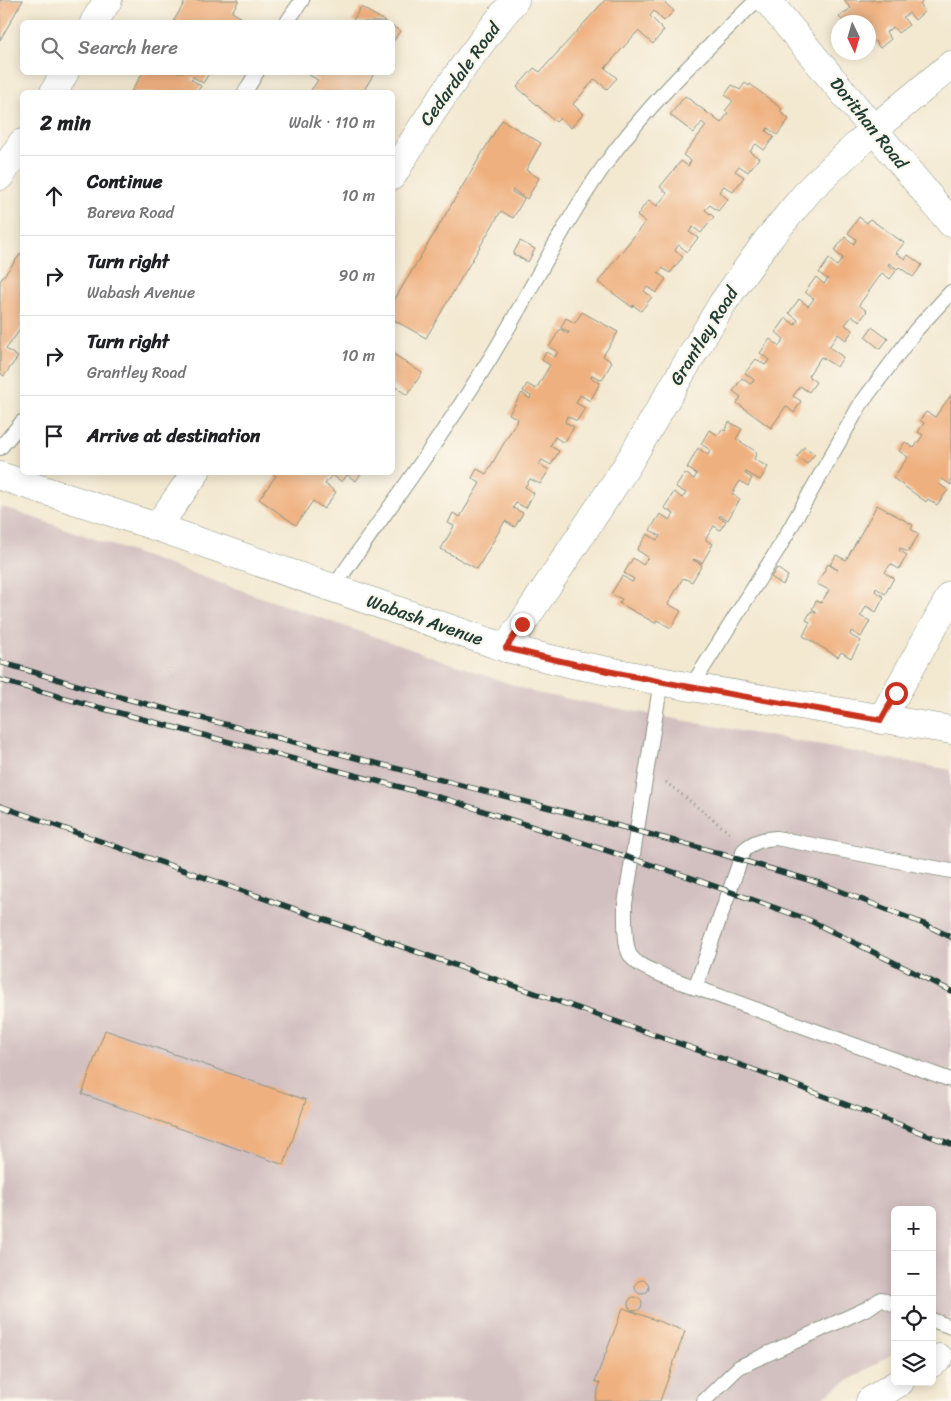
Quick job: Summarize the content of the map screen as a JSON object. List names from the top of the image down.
{
  "streets": {
    "street": [
      "Cedardale Road",
      "Dorithan Road",
      "Grantley Road",
      "Wabash Avenue"
    ]
  },
  "crossings": [
    ["Dorithan Road", "Grantley Road"],
    ["Grantley Road", "Wabash Avenue"]
  ],
  "north": "bottom",
  "page": {
    "search": "Search here",
    "heading": ["2 min", "Walk · 110 m"],
    "list": [
      ["Continue", "Bareva Road", "10 m"],
      ["Turn right", "Wabash Avenue", "90 m"],
      ["Turn right", "Grantley Road", "10 m"],
      "Arrive at destination"
    ],
    "map_buttons": ["+", "−"]
  }
}
